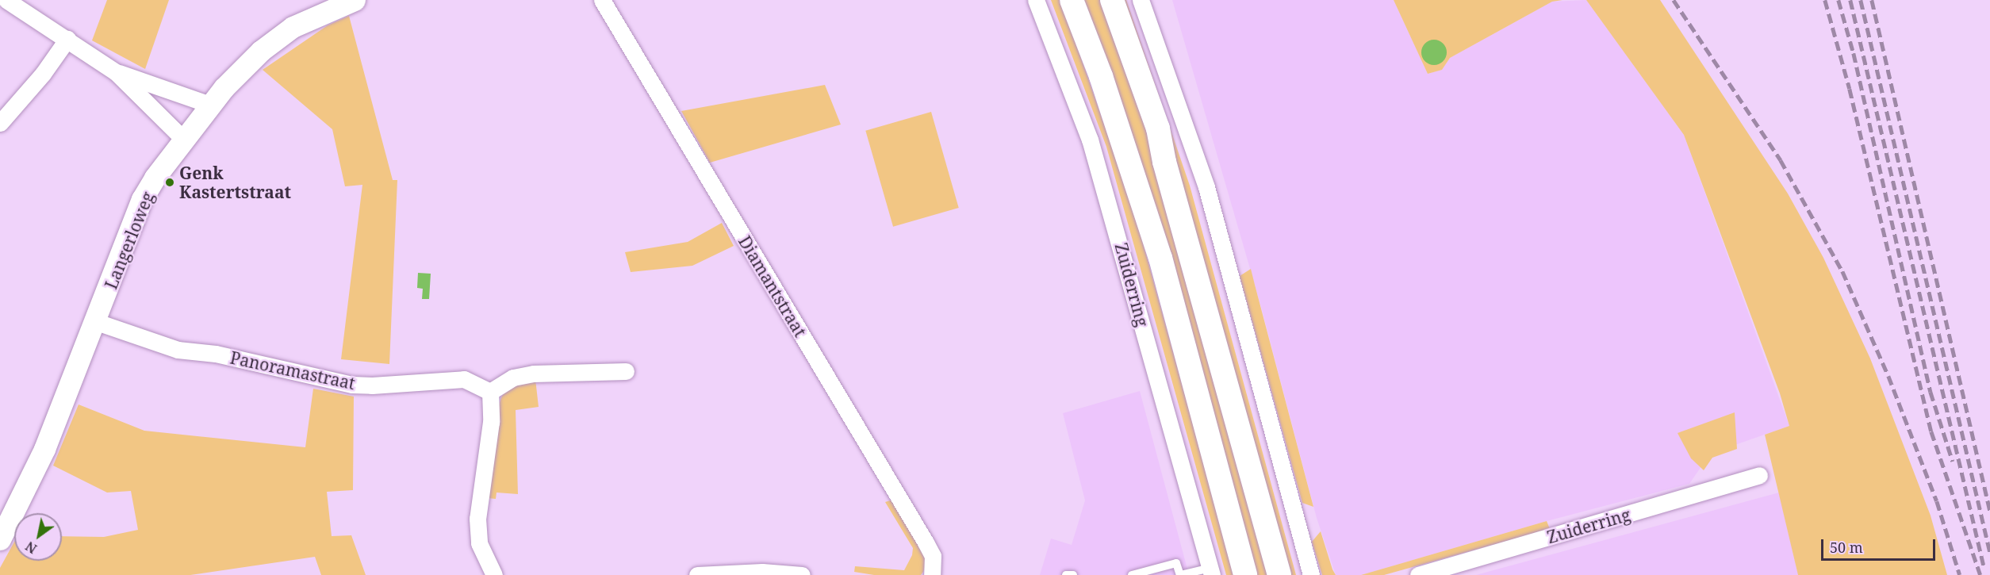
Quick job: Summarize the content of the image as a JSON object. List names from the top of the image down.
{
  "streets": {
    "main road": ["Zuiderring"],
    "street": ["Langerloweg", "Diamantstraat", "Panoramastraat"]
  },
  "crossings": [
    ["Langerloweg", "Panoramastraat"]
  ],
  "places": ["Genk Kastertstraat"],
  "scale_bar": "50 m",
  "north": "bottom left"
}
